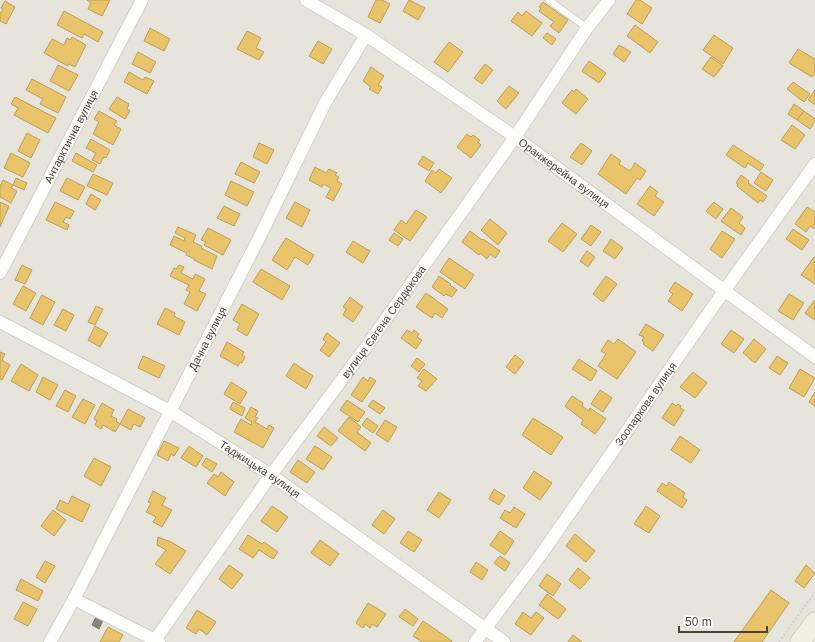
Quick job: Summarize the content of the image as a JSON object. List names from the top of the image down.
{
  "streets": {
    "street": [
      "Антарктична вулиця",
      "Оранжерейна вулиця",
      "вулиця Євгена Сердюкова",
      "Дачна вулиця",
      "Зоопаркова вулиця",
      "Таджицька вулиця"
    ]
  },
  "crossings": [
    ["Оранжерейна вулиця", "вулиця Євгена Сердюкова"],
    ["Оранжерейна вулиця", "Дачна вулиця"],
    ["Оранжерейна вулиця", "Зоопаркова вулиця"],
    ["вулиця Євгена Сердюкова", "Таджицька вулиця"],
    ["Дачна вулиця", "Таджицька вулиця"],
    ["Зоопаркова вулиця", "Таджицька вулиця"]
  ],
  "scale_bar": "50 m"
}
